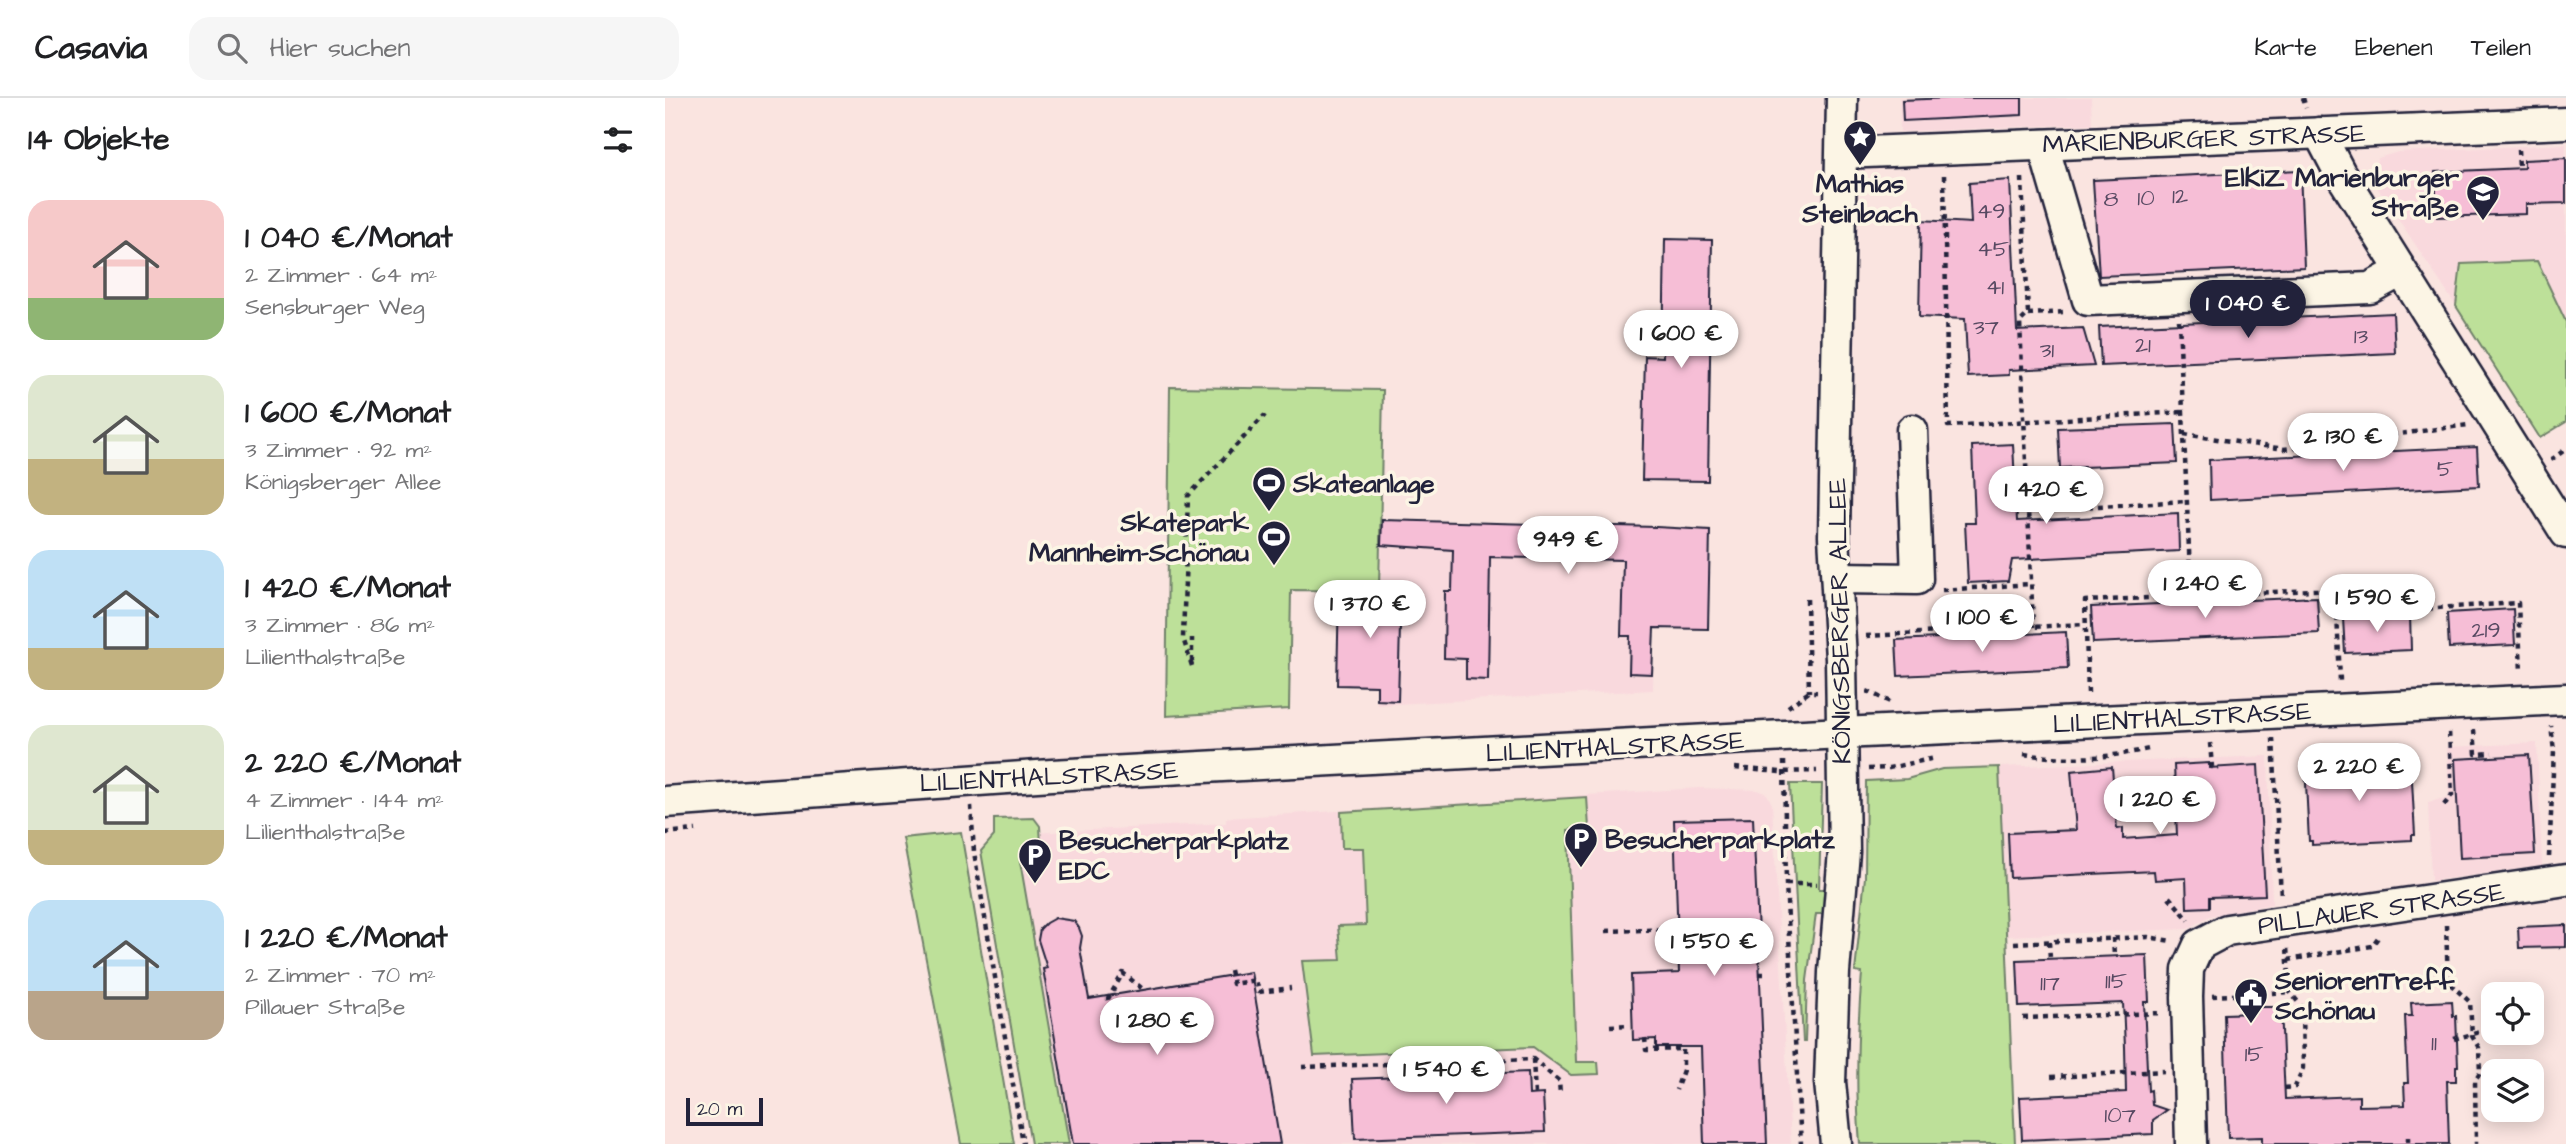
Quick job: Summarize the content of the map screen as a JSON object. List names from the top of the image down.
{
  "streets": {
    "street": [
      "MARIENBURGER STRASSE",
      "KÖNIGSBERGER ALLEE",
      "LILIENTHALSTRASSE",
      "PILLAUER STRASSE"
    ]
  },
  "crossings": [
    ["MARIENBURGER STRASSE", "KÖNIGSBERGER ALLEE"],
    ["KÖNIGSBERGER ALLEE", "LILIENTHALSTRASSE"]
  ],
  "places": {
    "place": ["Mathias Steinbach"],
    "school or university": ["ElKiZ Marienburger Straße"],
    "sports": ["Skateanlage", "Skatepark Mannheim-Schönau"],
    "parking": ["Besucherparkplatz", "Besucherparkplatz EDC"],
    "public building": ["SeniorenTreff Schönau"]
  },
  "house_numbers": [
    "12",
    "10",
    "8",
    "49",
    "45",
    "41",
    "37",
    "13",
    "21",
    "31",
    "5",
    "219",
    "115",
    "117",
    "11",
    "15",
    "107"
  ],
  "scale_bar": "20 m",
  "page": {
    "header": "Casavia",
    "search": "Hier suchen",
    "nav": ["Karte", "Ebenen", "Teilen"],
    "heading": "14 Objekte",
    "list": [
      {
        "name": "1 040 €/Monat",
        "note": "2 Zimmer · 64 m² · Sensburger Weg"
      },
      {
        "name": "1 600 €/Monat",
        "note": "3 Zimmer · 92 m² · Königsberger Allee"
      },
      {
        "name": "1 420 €/Monat",
        "note": "3 Zimmer · 86 m² · Lilienthalstraße"
      },
      {
        "name": "2 220 €/Monat",
        "note": "4 Zimmer · 144 m² · Lilienthalstraße"
      },
      {
        "name": "1 220 €/Monat",
        "note": "2 Zimmer · 70 m² · Pillauer Straße"
      }
    ],
    "price": [
      "1 040 €",
      "1 600 €",
      "2 130 €",
      "1 420 €",
      "949 €",
      "1 240 €",
      "1 590 €",
      "1 370 €",
      "1 100 €",
      "2 220 €",
      "1 220 €",
      "1 550 €",
      "1 280 €",
      "1 540 €"
    ],
    "scale": "20 m"
  }
}
